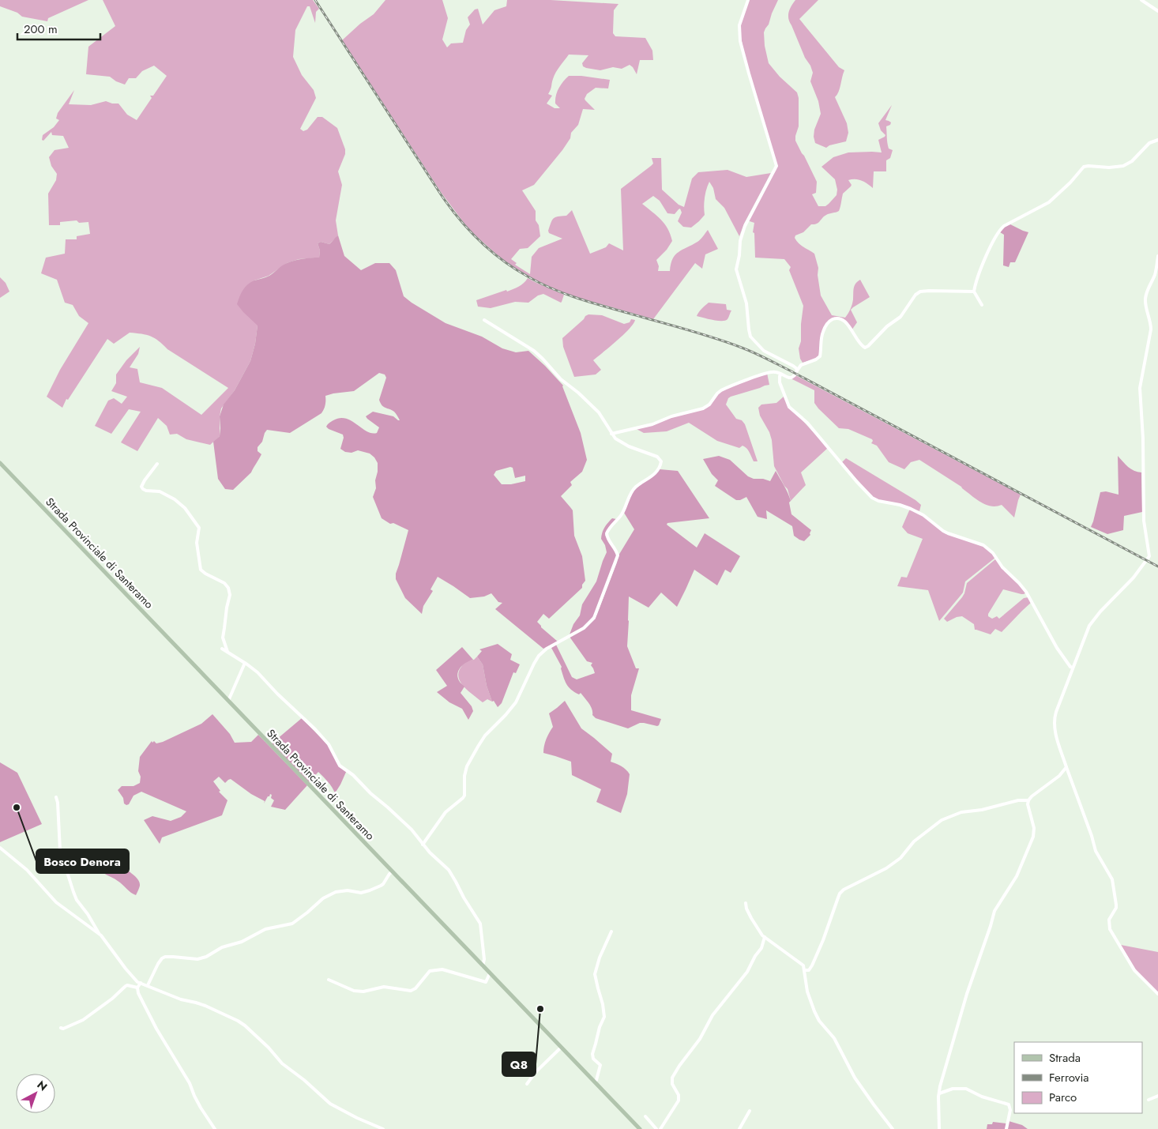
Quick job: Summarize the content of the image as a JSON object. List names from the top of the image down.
{
  "streets": {
    "main road": ["Strada Provinciale di Santeramo"]
  },
  "places": ["Bosco Denora", "Q8"],
  "legend": ["Strada", "Ferrovia", "Parco"],
  "scale_bar": "200 m",
  "north": "top right"
}
